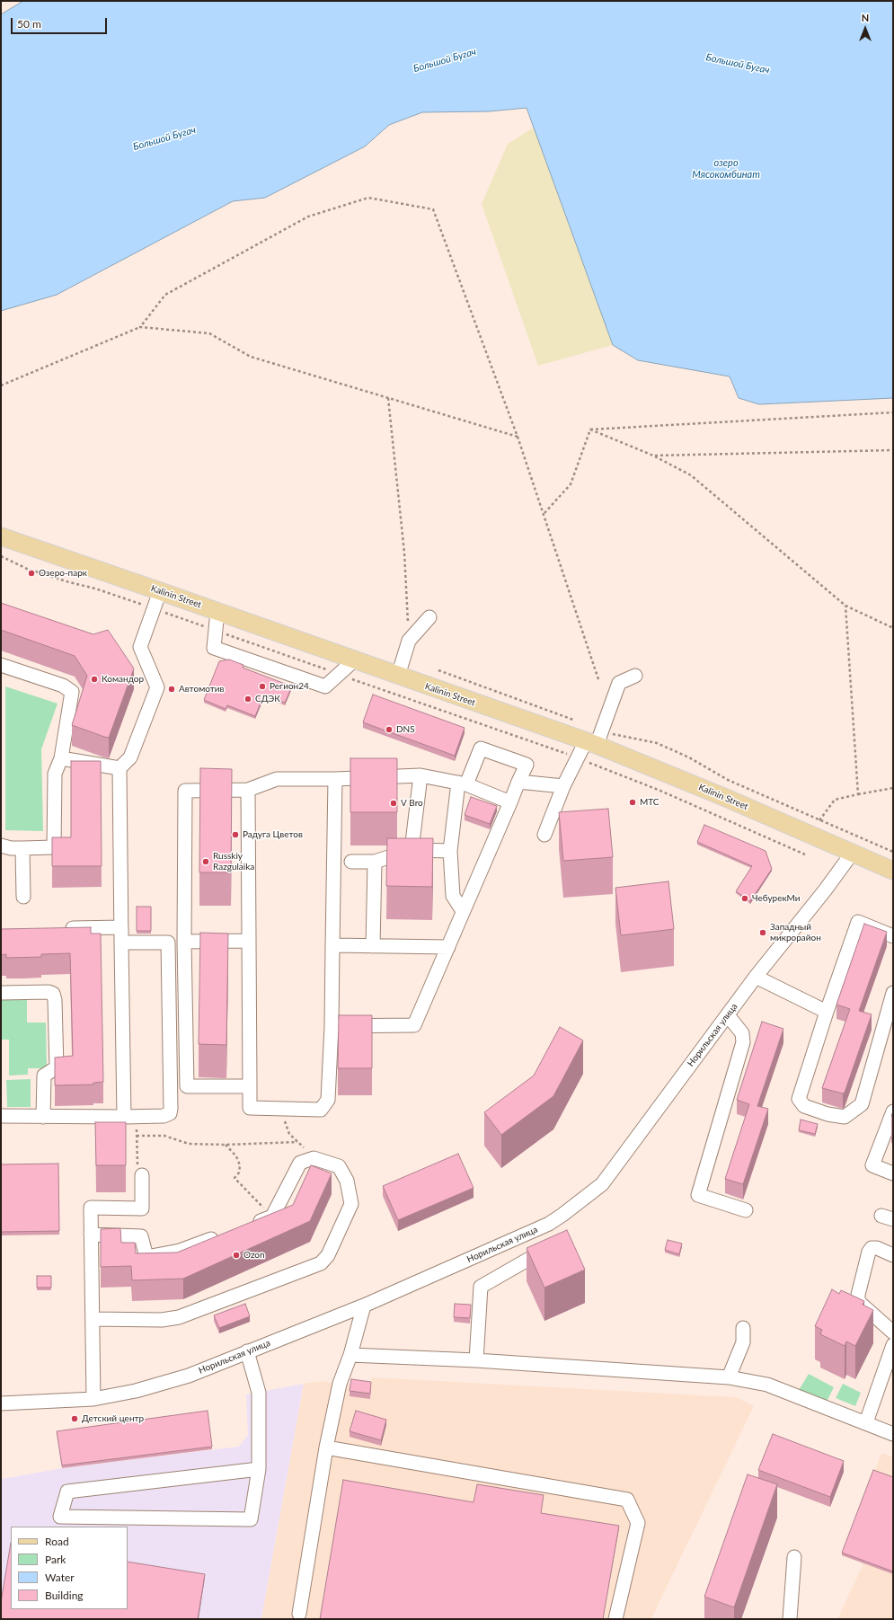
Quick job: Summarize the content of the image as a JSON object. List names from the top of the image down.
{
  "streets": {
    "main road": ["Kalinin Street"],
    "street": ["Норильская улица"]
  },
  "crossings": [
    ["Kalinin Street", "Норильская улица"]
  ],
  "water": ["Большой Бугач", "озеро Мясокомбинат"],
  "places": [
    "Озеро-парк",
    "Командор",
    "Регион24",
    "Автомотив",
    "СДЭК",
    "DNS",
    "МТС",
    "V Bro",
    "Радуга Цветов",
    "Russkiy Razgulaika",
    "ЧебурекМи",
    "Западный микрорайон",
    "Ozon",
    "Детский центр"
  ],
  "legend": [
    "Road",
    "Park",
    "Water",
    "Building"
  ],
  "scale_bar": "50 m",
  "north": "top"
}
